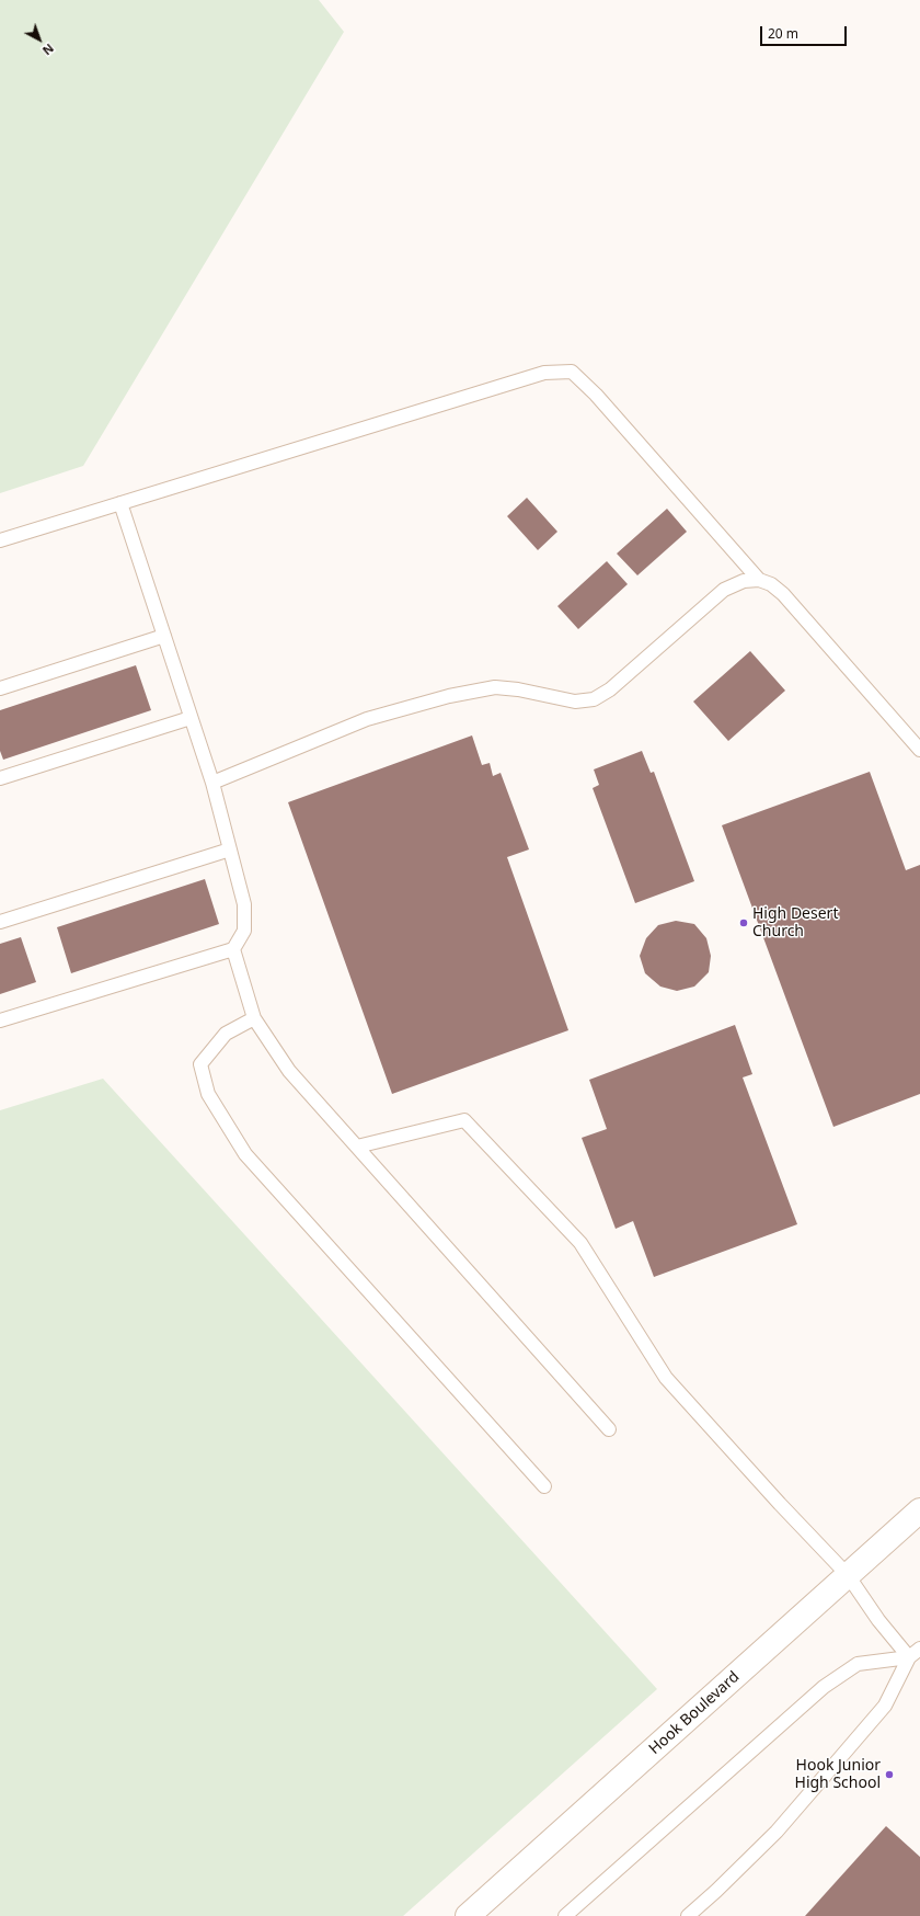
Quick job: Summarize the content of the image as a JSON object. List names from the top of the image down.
{
  "streets": {
    "main road": ["Hook Boulevard"]
  },
  "places": ["High Desert Church", "Hook Junior High School"],
  "scale_bar": "20 m",
  "north": "bottom right"
}
